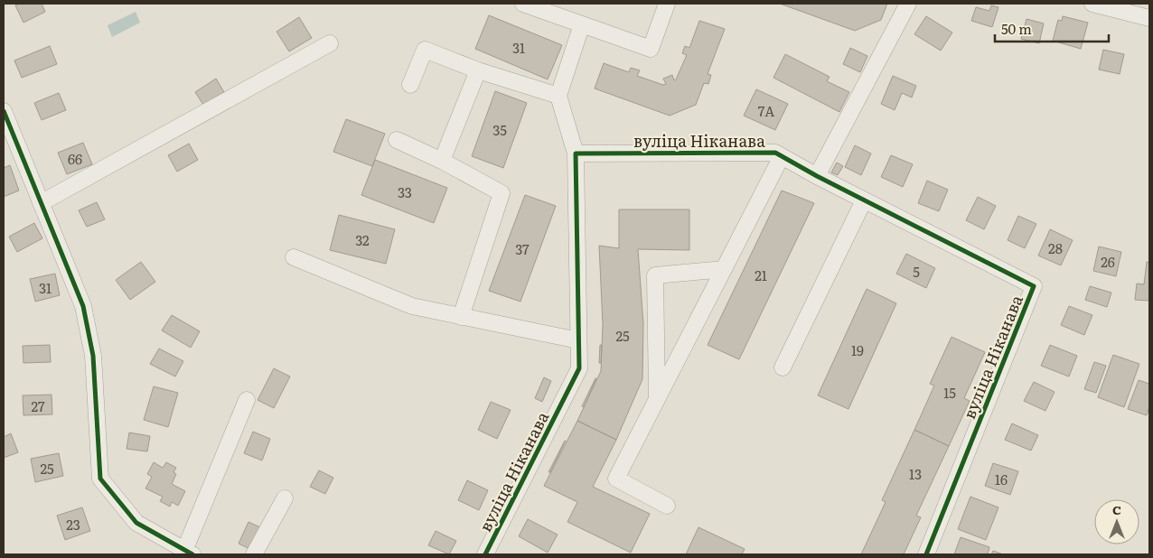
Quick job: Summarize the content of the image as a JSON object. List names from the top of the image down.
{
  "streets": {
    "street": ["вуліца Ніканава"]
  },
  "house_numbers": [
    "31",
    "7А",
    "35",
    "66",
    "33",
    "32",
    "28",
    "37",
    "26",
    "5",
    "21",
    "31",
    "25",
    "19",
    "15",
    "27",
    "25",
    "13",
    "16",
    "23"
  ],
  "scale_bar": "50 m",
  "north": "top"
}
